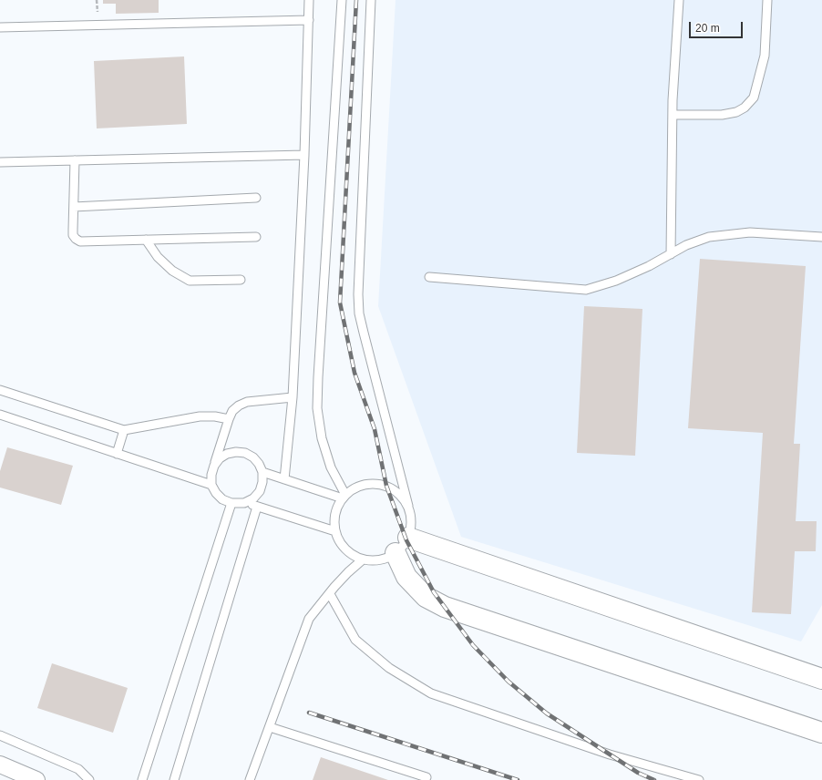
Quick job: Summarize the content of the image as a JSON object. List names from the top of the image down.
{
  "scale_bar": "20 m"
}
